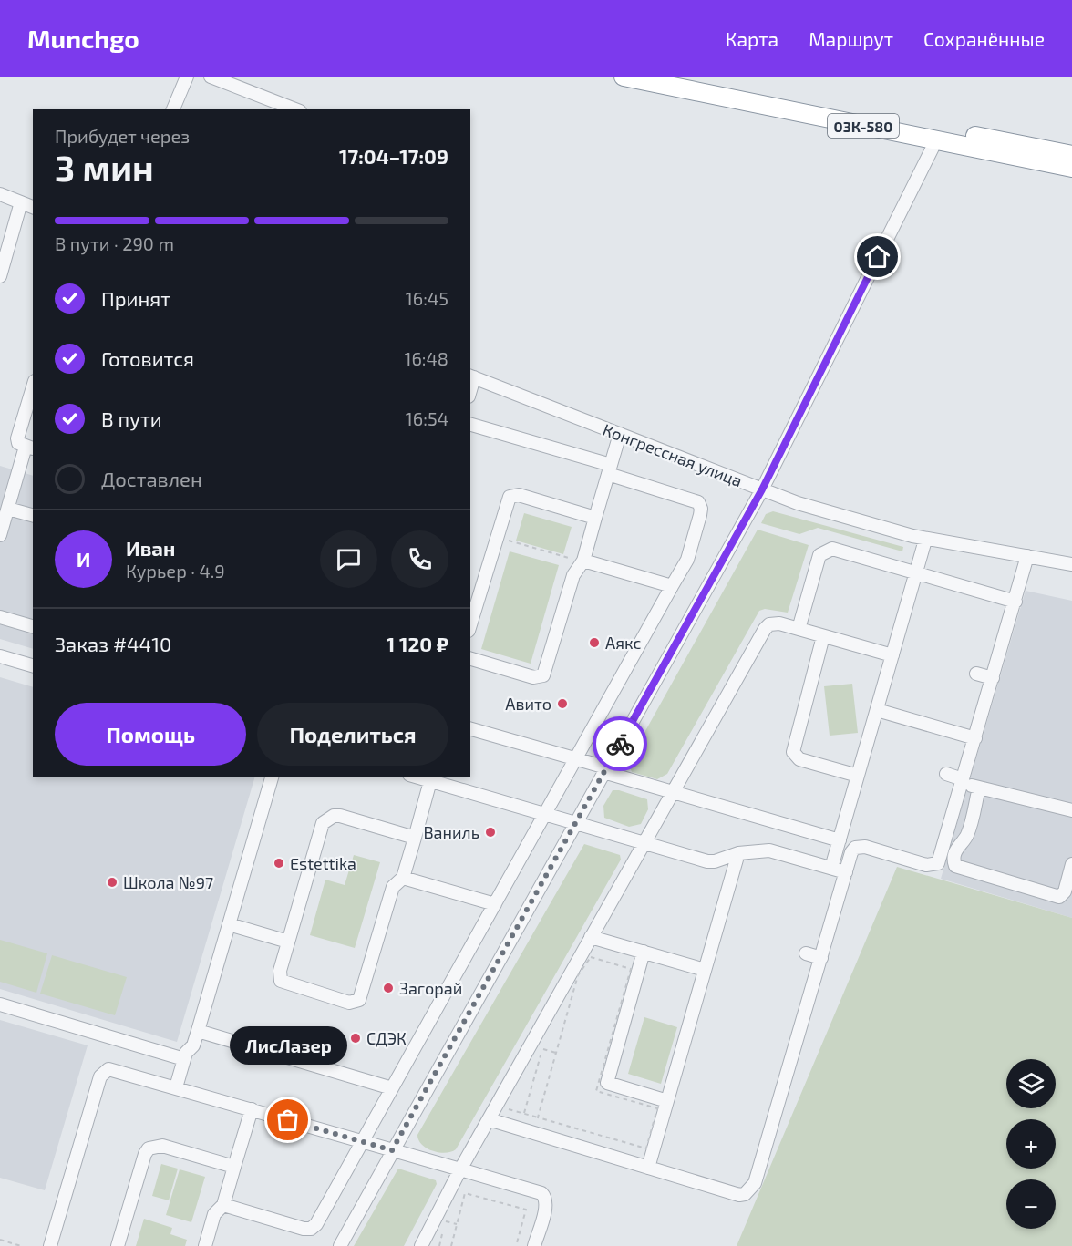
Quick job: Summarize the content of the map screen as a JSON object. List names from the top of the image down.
{
  "streets": {
    "highway": ["03К-580"],
    "street": ["Конгрессная улица"]
  },
  "places": [
    "Аякс",
    "Авито",
    "Ваниль",
    "Estettika",
    "Школа №97",
    "Загорай",
    "СДЭК",
    "ЛисЛазер"
  ],
  "page": {
    "header": "Munchgo",
    "nav": ["Карта", "Маршрут", "Сохранённые"],
    "heading": ["3 мин", "Прибудет через", "17:04–17:09"],
    "panel": [
      "Иван",
      "Курьер · 4.9",
      "Заказ #4410",
      "1 120 ₽"
    ],
    "bar": "В пути · 290 m",
    "list": [
      ["Принят", "16:45"],
      ["Готовится", "16:48"],
      ["В пути", "16:54"],
      "Доставлен"
    ],
    "round": "И",
    "buttons": ["Помощь", "Поделиться"],
    "bubble": "ЛисЛазер",
    "map_buttons": ["+", "−"]
  }
}
